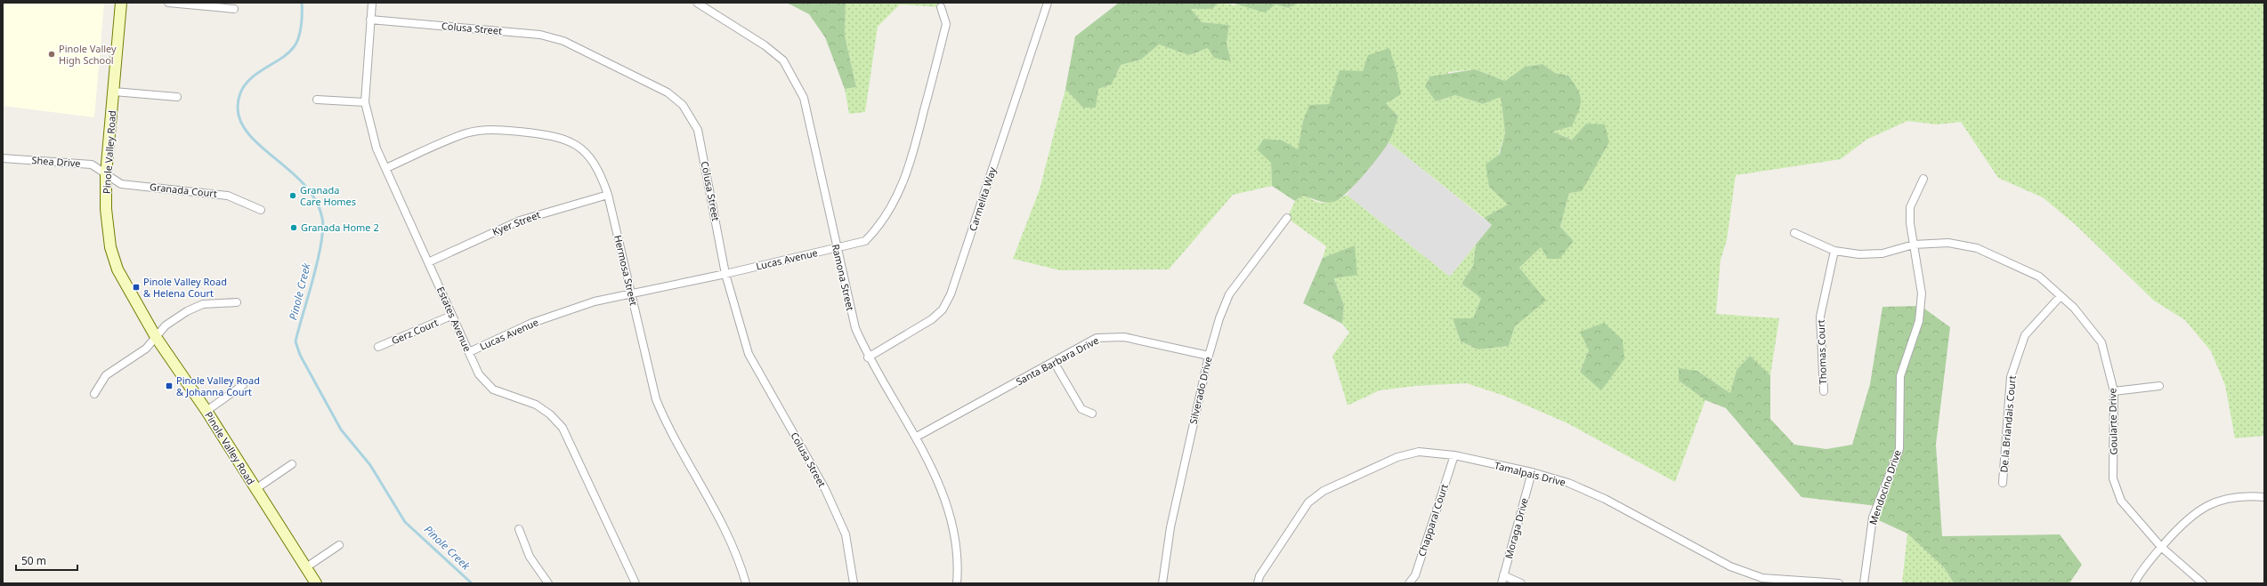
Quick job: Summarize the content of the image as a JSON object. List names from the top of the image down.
{
  "streets": {
    "main road": ["Pinole Valley Road"],
    "street": [
      "Colusa Street",
      "Shea Drive",
      "Granada Court",
      "Carmelita Way",
      "Kyer Street",
      "Lucas Avenue",
      "Hermosa Street",
      "Ramona Street",
      "Estates Avenue",
      "Gerz Court",
      "Thomas Court",
      "Santa Barbara Drive",
      "Silverado Drive",
      "Goularte Drive",
      "De la Briandais Court",
      "Tamalpais Drive",
      "Mendocino Drive",
      "Chapparal Court",
      "Moraga Drive"
    ]
  },
  "crossings": [
    ["Colusa Street", "Lucas Avenue"],
    ["Colusa Street", "Estates Avenue"],
    ["Pinole Valley Road", "Shea Drive"],
    ["Pinole Valley Road", "Granada Court"],
    ["Shea Drive", "Granada Court"],
    ["Carmelita Way", "Ramona Street"],
    ["Kyer Street", "Hermosa Street"],
    ["Kyer Street", "Estates Avenue"],
    ["Lucas Avenue", "Hermosa Street"],
    ["Lucas Avenue", "Ramona Street"],
    ["Lucas Avenue", "Estates Avenue"],
    ["Hermosa Street", "Estates Avenue"],
    ["Ramona Street", "Santa Barbara Drive"],
    ["Estates Avenue", "Gerz Court"],
    ["Thomas Court", "Goularte Drive"],
    ["Santa Barbara Drive", "Silverado Drive"],
    ["Goularte Drive", "De la Briandais Court"],
    ["Goularte Drive", "Mendocino Drive"],
    ["Tamalpais Drive", "Chapparal Court"],
    ["Tamalpais Drive", "Moraga Drive"]
  ],
  "water": ["Pinole Creek"],
  "places": {
    "other": ["Pinole Valley High School", "Granada Care Homes", "Granada Home 2"],
    "transit": ["Pinole Valley Road & Helena Court", "Pinole Valley Road & Johanna Court"]
  },
  "scale_bar": "50 m"
}
